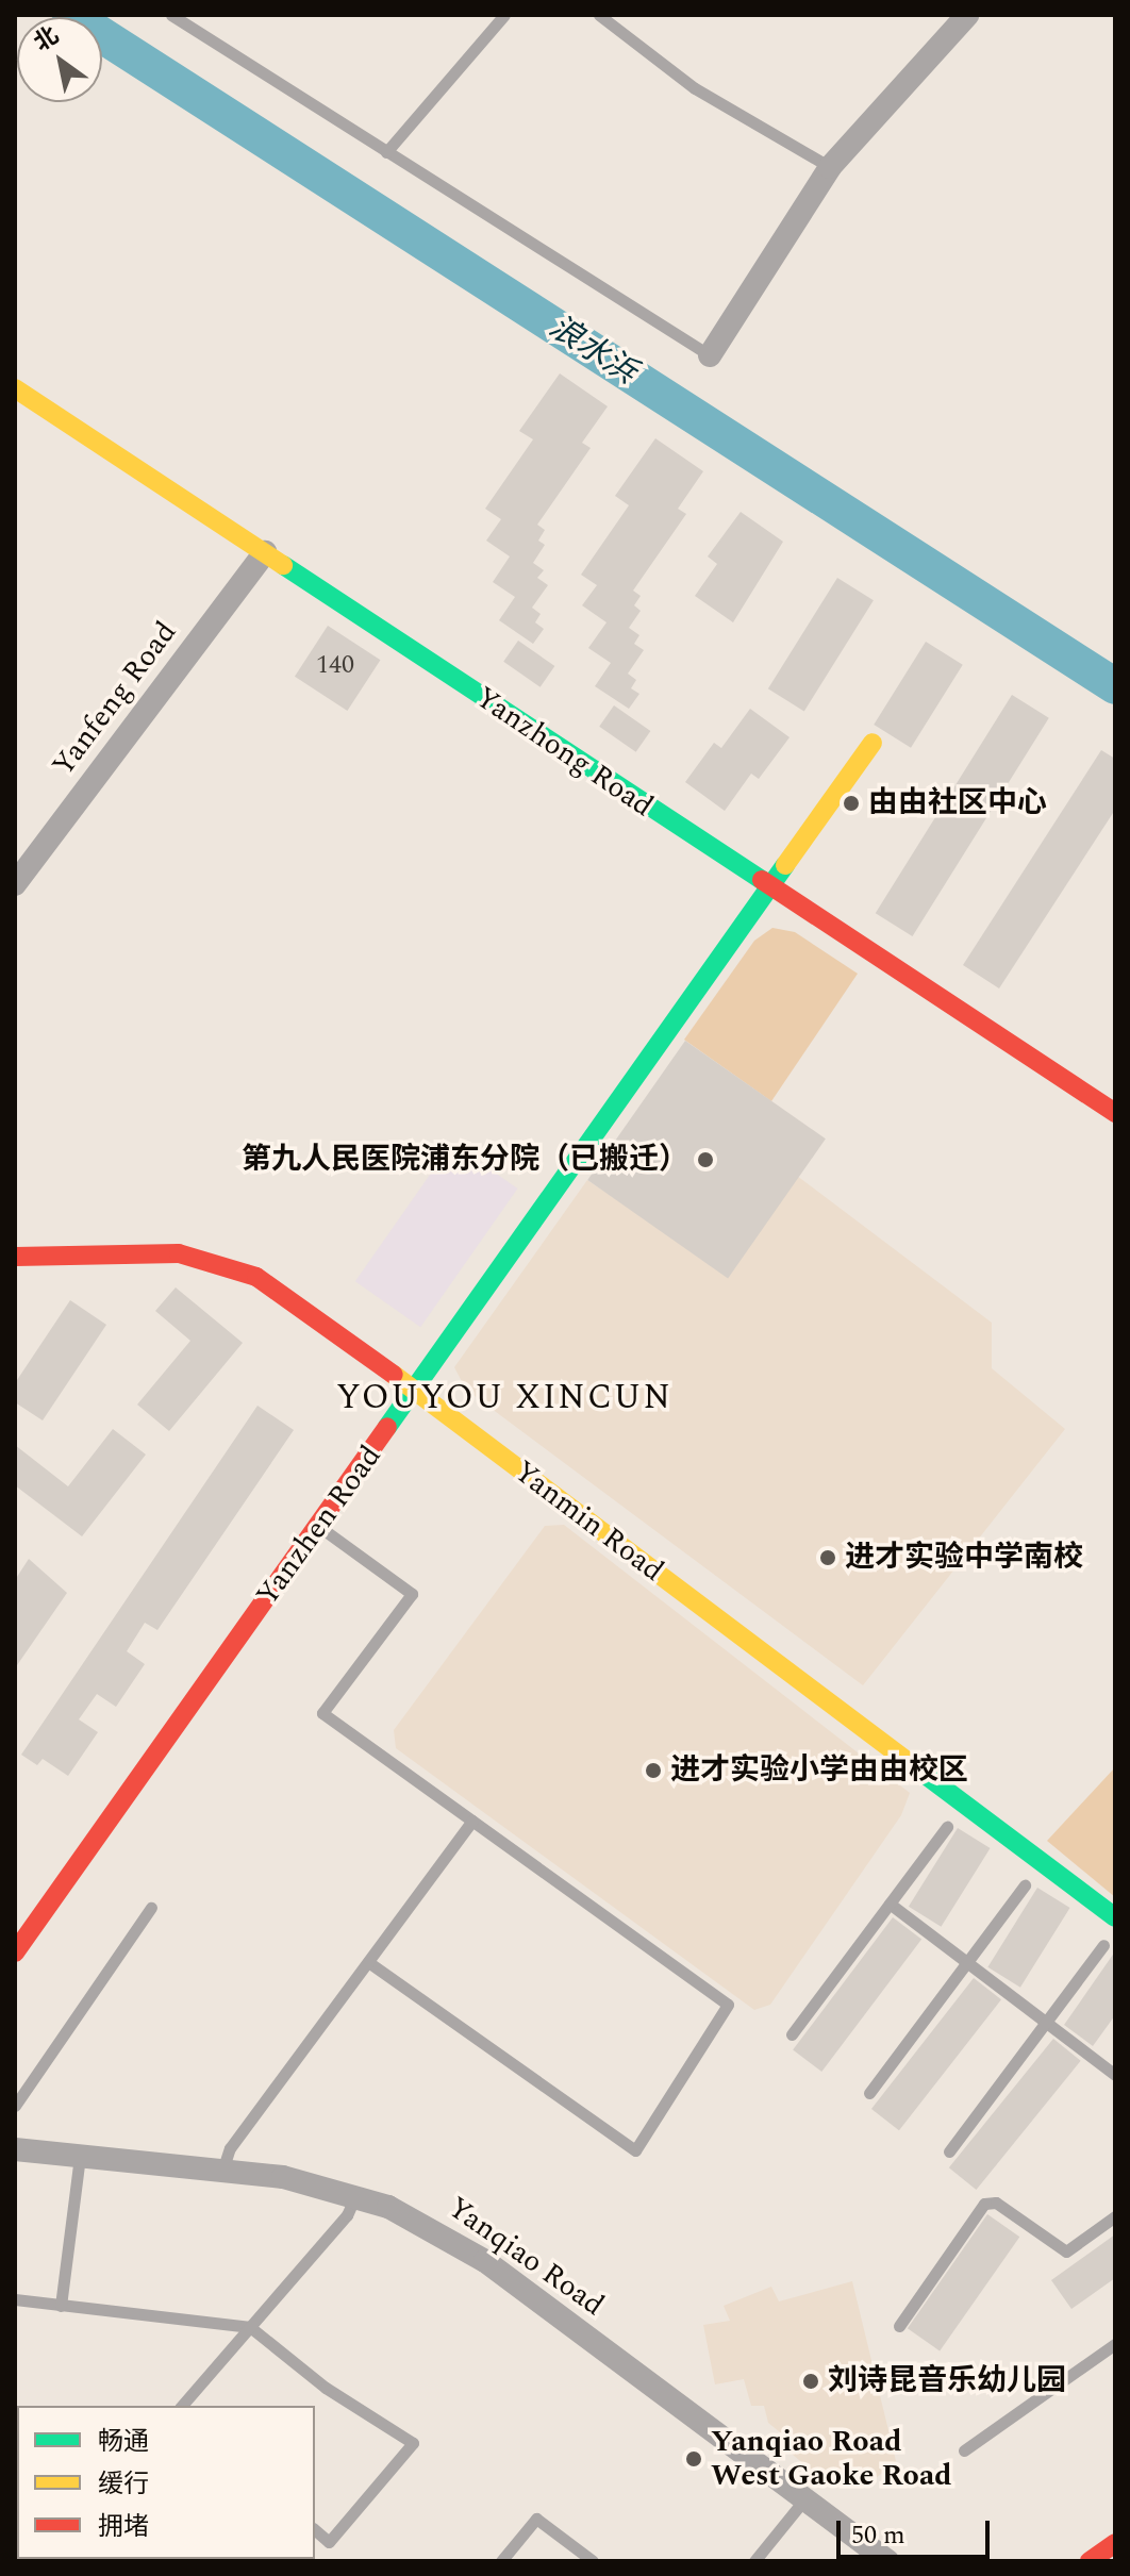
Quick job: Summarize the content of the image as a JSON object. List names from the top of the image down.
{
  "streets": {
    "street": [
      "Yanfeng Road",
      "Yanzhong Road",
      "Yanmin Road",
      "Yanzhen Road",
      "Yanqiao Road"
    ]
  },
  "crossings": [
    ["Yanfeng Road", "Yanzhong Road"],
    ["Yanzhong Road", "Yanzhen Road"],
    ["Yanmin Road", "Yanzhen Road"]
  ],
  "districts": ["YOUYOU XINCUN"],
  "water": ["浪水浜"],
  "places": [
    "由由社区中心",
    "第九人民医院浦东分院（已搬迁）",
    "进才实验中学南校",
    "进才实验小学由由校区",
    "刘诗昆音乐幼儿园",
    "Yanqiao Road West Gaoke Road"
  ],
  "house_numbers": ["140"],
  "legend": ["畅通", "缓行", "拥堵"],
  "scale_bar": "50 m",
  "north": "top left"
}
